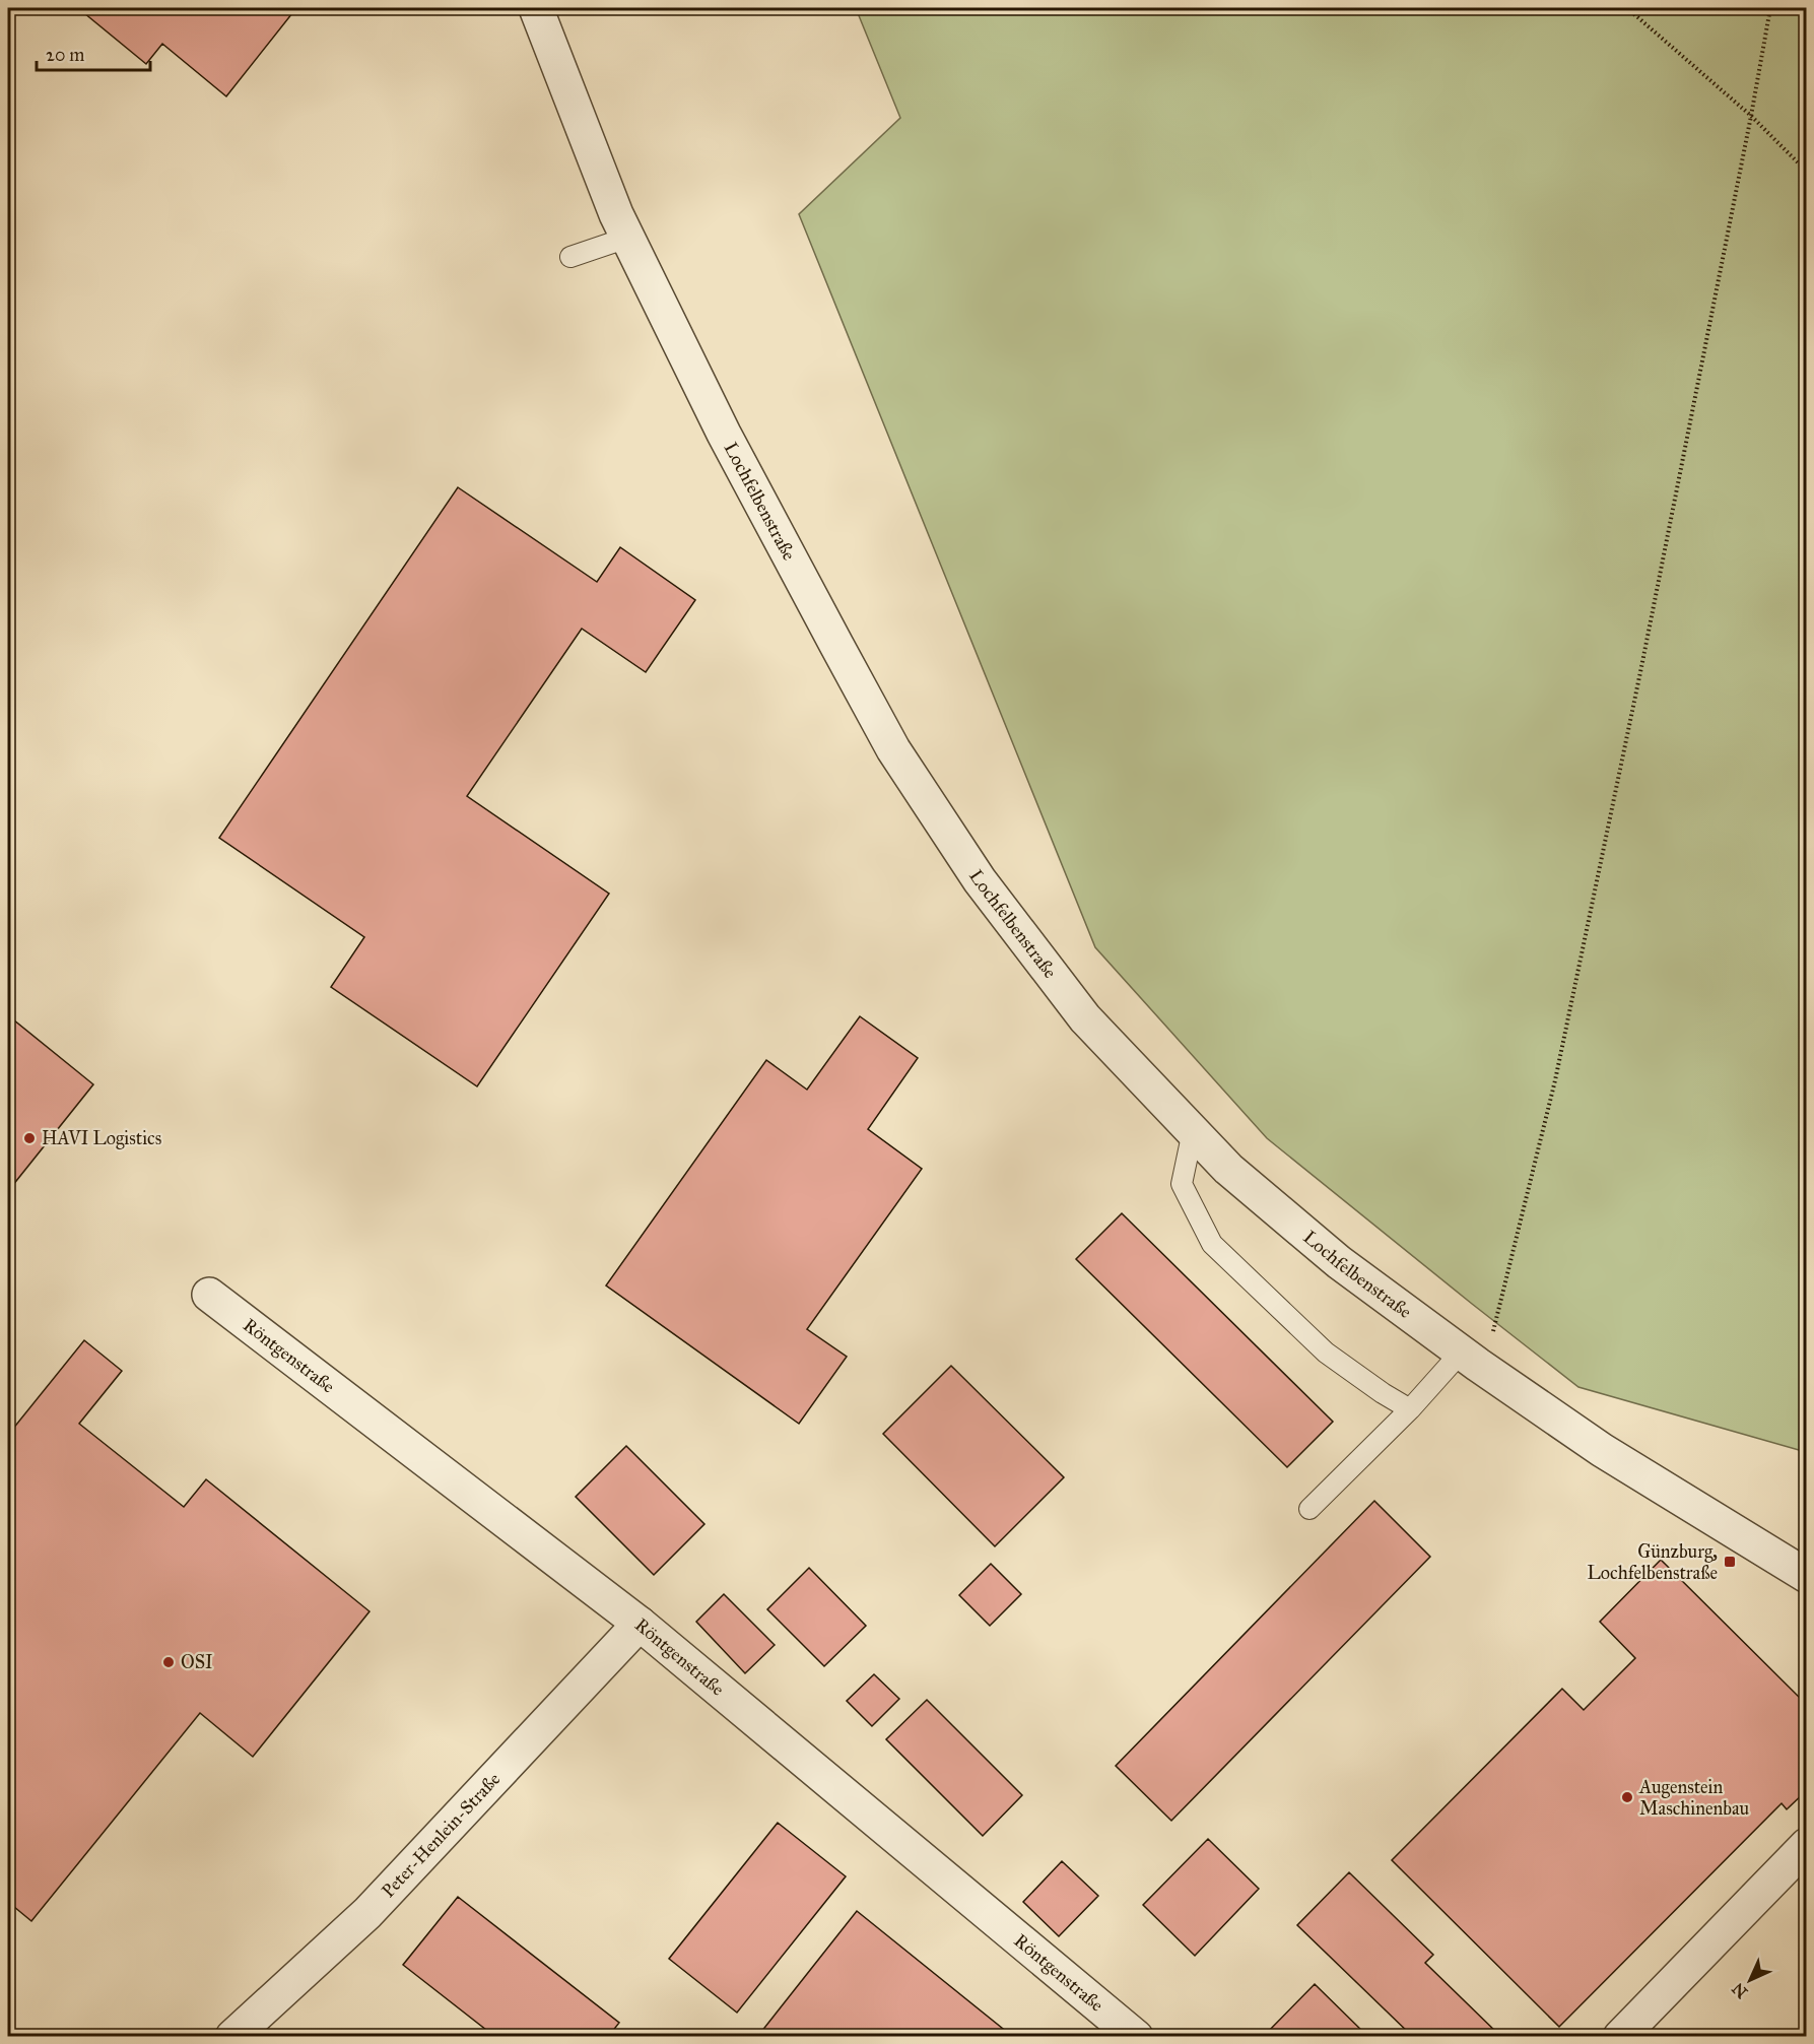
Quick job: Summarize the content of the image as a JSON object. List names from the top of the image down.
{
  "streets": {
    "street": ["Lochfelbenstraße", "Röntgenstraße", "Peter-Henlein-Straße"]
  },
  "crossings": [
    ["Röntgenstraße", "Peter-Henlein-Straße"]
  ],
  "places": {
    "other": ["HAVI Logistics", "OSI", "Augenstein Maschinenbau"],
    "transit": ["Günzburg, Lochfelbenstraße"]
  },
  "scale_bar": "20 m",
  "north": "bottom left"
}
